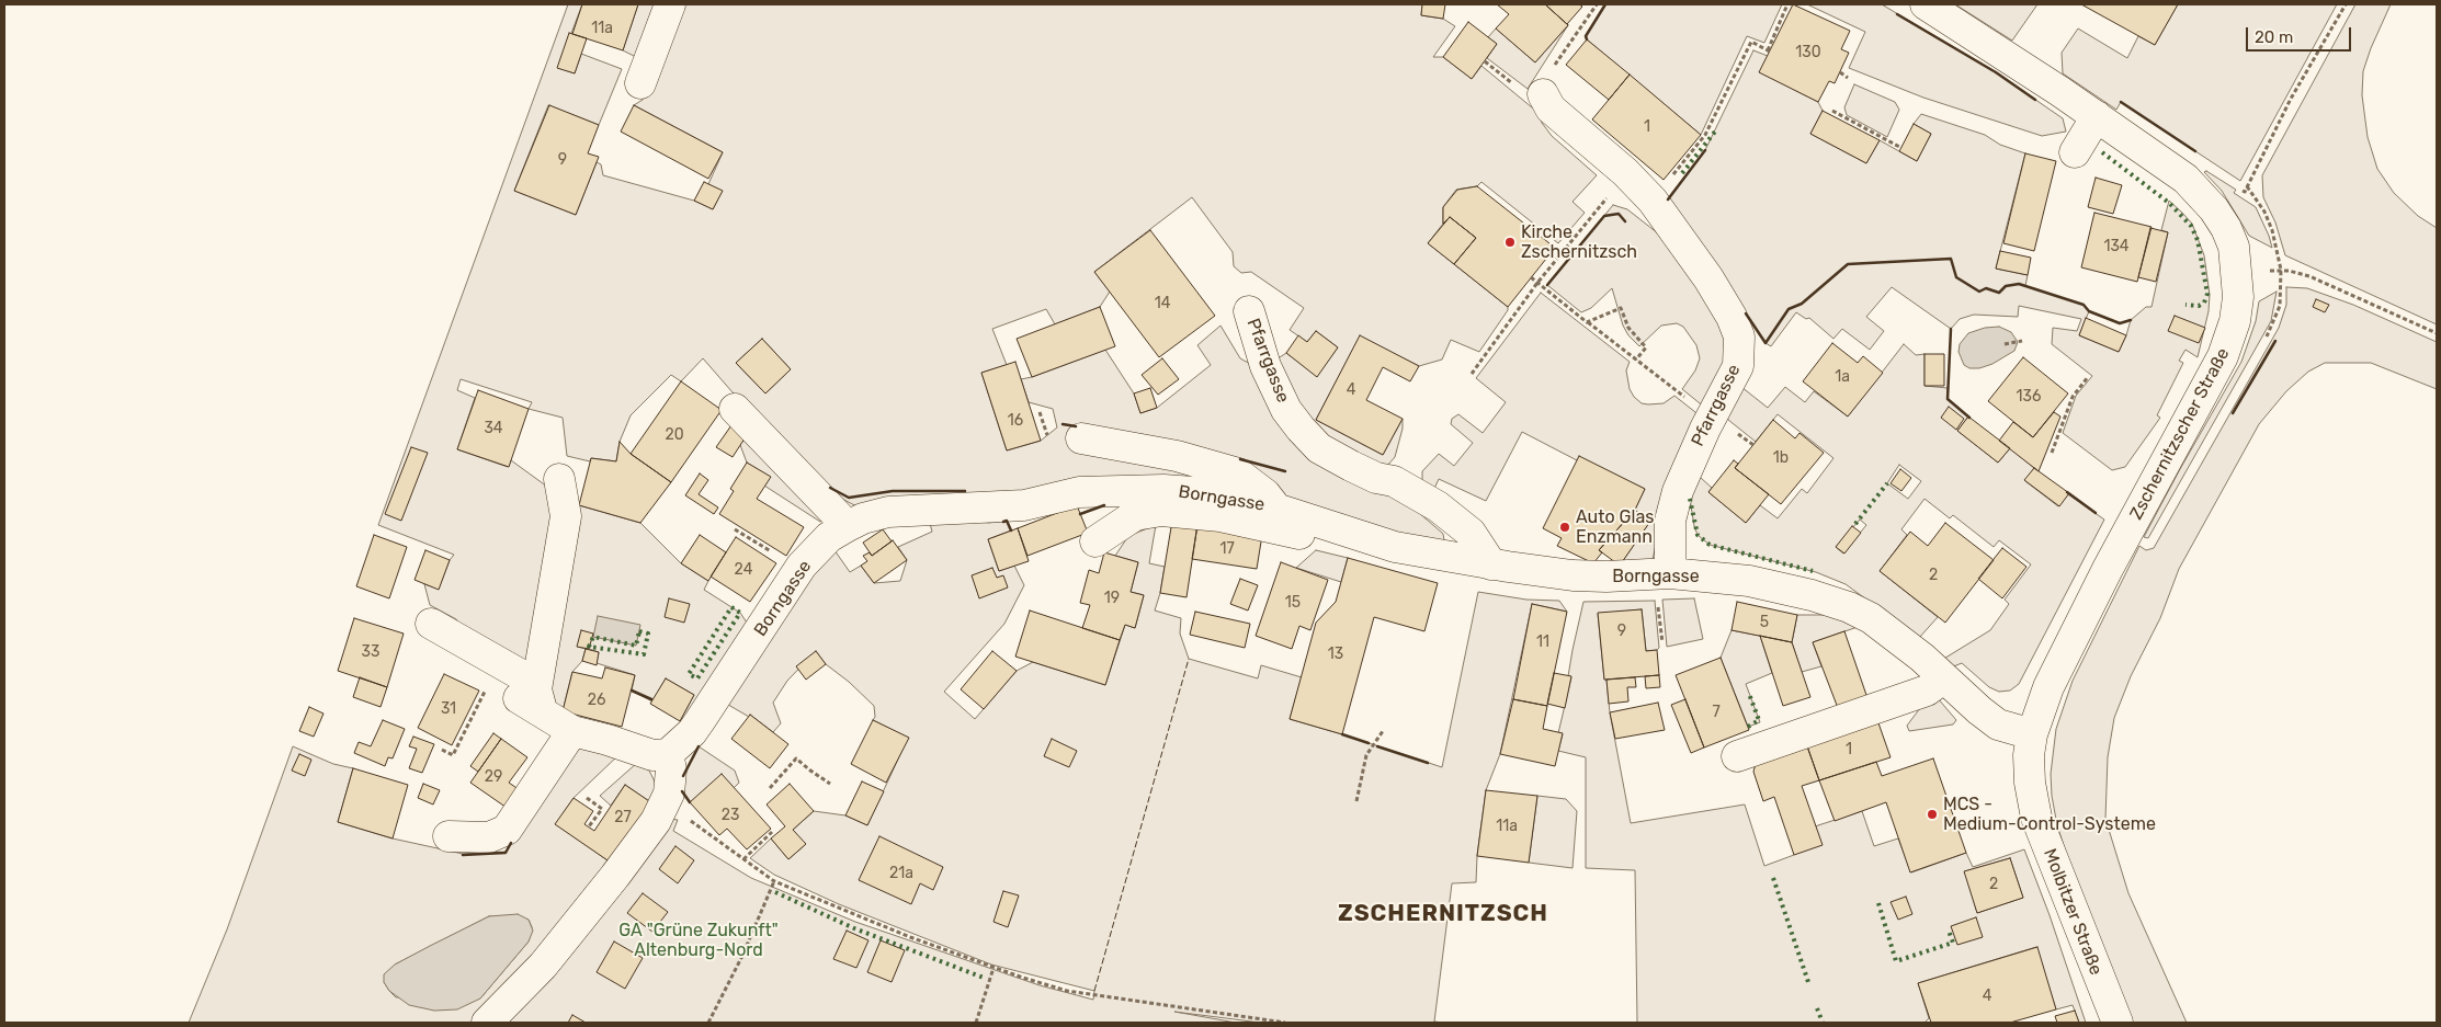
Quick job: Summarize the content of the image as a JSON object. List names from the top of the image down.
{
  "streets": {
    "street": [
      "Pfarrgasse",
      "Zschernitzscher Straße",
      "Borngasse",
      "Molbitzer Straße"
    ]
  },
  "crossings": [
    ["Pfarrgasse", "Borngasse"],
    ["Zschernitzscher Straße", "Borngasse"],
    ["Zschernitzscher Straße", "Molbitzer Straße"],
    ["Borngasse", "Molbitzer Straße"]
  ],
  "districts": ["ZSCHERNITZSCH"],
  "parks": ["GA \"Grüne Zukunft\" Altenburg-Nord"],
  "places": ["Kirche Zschernitzsch", "Auto Glas Enzmann", "MCS - Medium-Control-Systeme"],
  "house_numbers": [
    "11a",
    "130",
    "1",
    "9",
    "134",
    "14",
    "1a",
    "4",
    "136",
    "16",
    "34",
    "20",
    "1b",
    "17",
    "24",
    "2",
    "19",
    "15",
    "5",
    "9",
    "11",
    "33",
    "13",
    "26",
    "31",
    "7",
    "1",
    "29",
    "23",
    "27",
    "11a",
    "21a",
    "2",
    "4"
  ],
  "scale_bar": "20 m"
}
